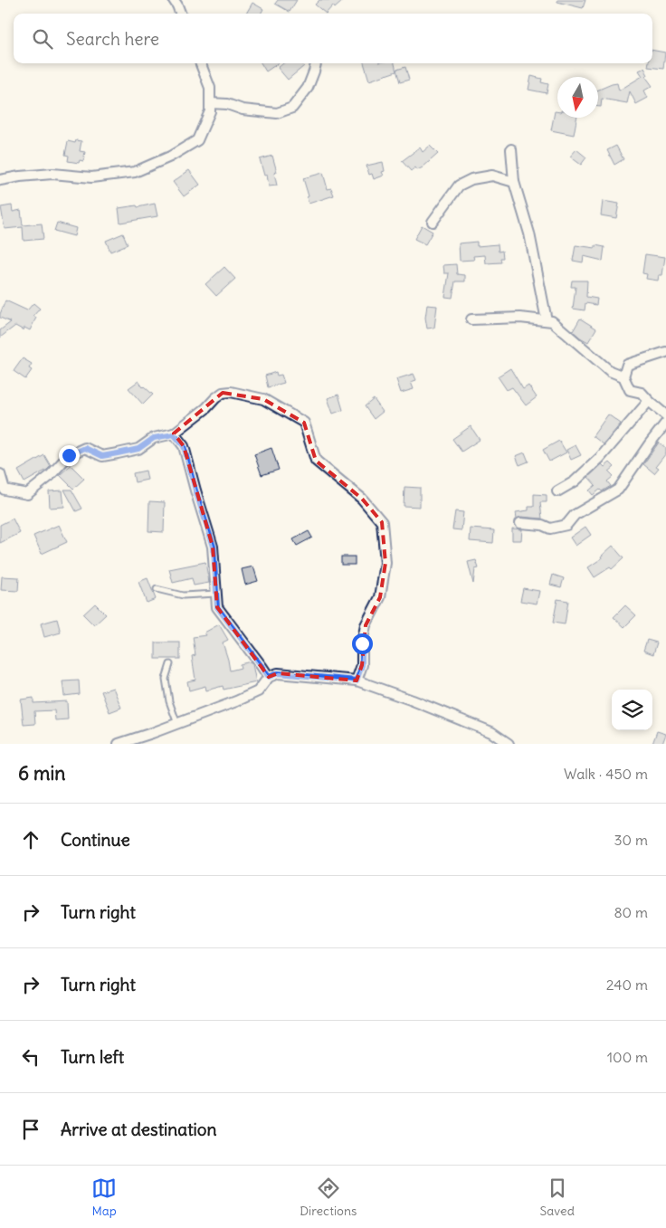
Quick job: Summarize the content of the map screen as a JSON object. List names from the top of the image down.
{
  "north": "bottom",
  "page": {
    "search": "Search here",
    "heading": ["6 min", "Walk · 450 m"],
    "list": [
      ["Continue", "30 m"],
      ["Turn right", "80 m"],
      ["Turn right", "240 m"],
      ["Turn left", "100 m"],
      "Arrive at destination"
    ],
    "nav": ["Map", "Directions", "Saved"]
  }
}
